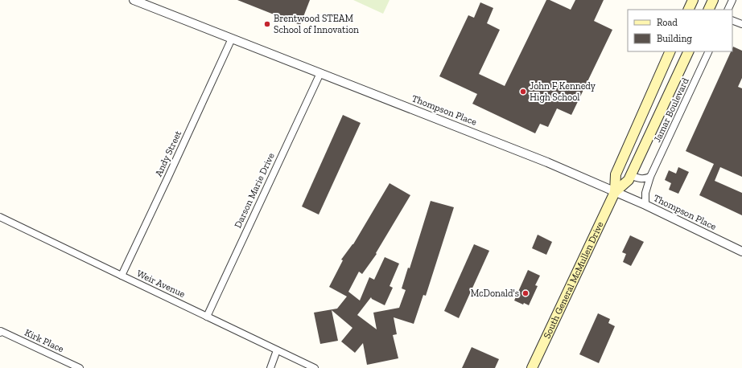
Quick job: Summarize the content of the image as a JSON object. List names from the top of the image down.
{
  "streets": {
    "main road": ["South General McMullen Drive"],
    "street": [
      "Thompson Place",
      "Jamar Boulevard",
      "Andy Street",
      "Darson Marie Drive",
      "Weir Avenue",
      "Kirk Place"
    ]
  },
  "crossings": [
    ["Thompson Place", "Jamar Boulevard"],
    ["Thompson Place", "Andy Street"],
    ["Thompson Place", "Darson Marie Drive"],
    ["Thompson Place", "South General McMullen Drive"],
    ["Andy Street", "Weir Avenue"],
    ["Darson Marie Drive", "Weir Avenue"]
  ],
  "places": ["Brentwood STEAM School of Innovation", "John F Kennedy High School", "McDonald's"],
  "legend": ["Road", "Building"]
}
